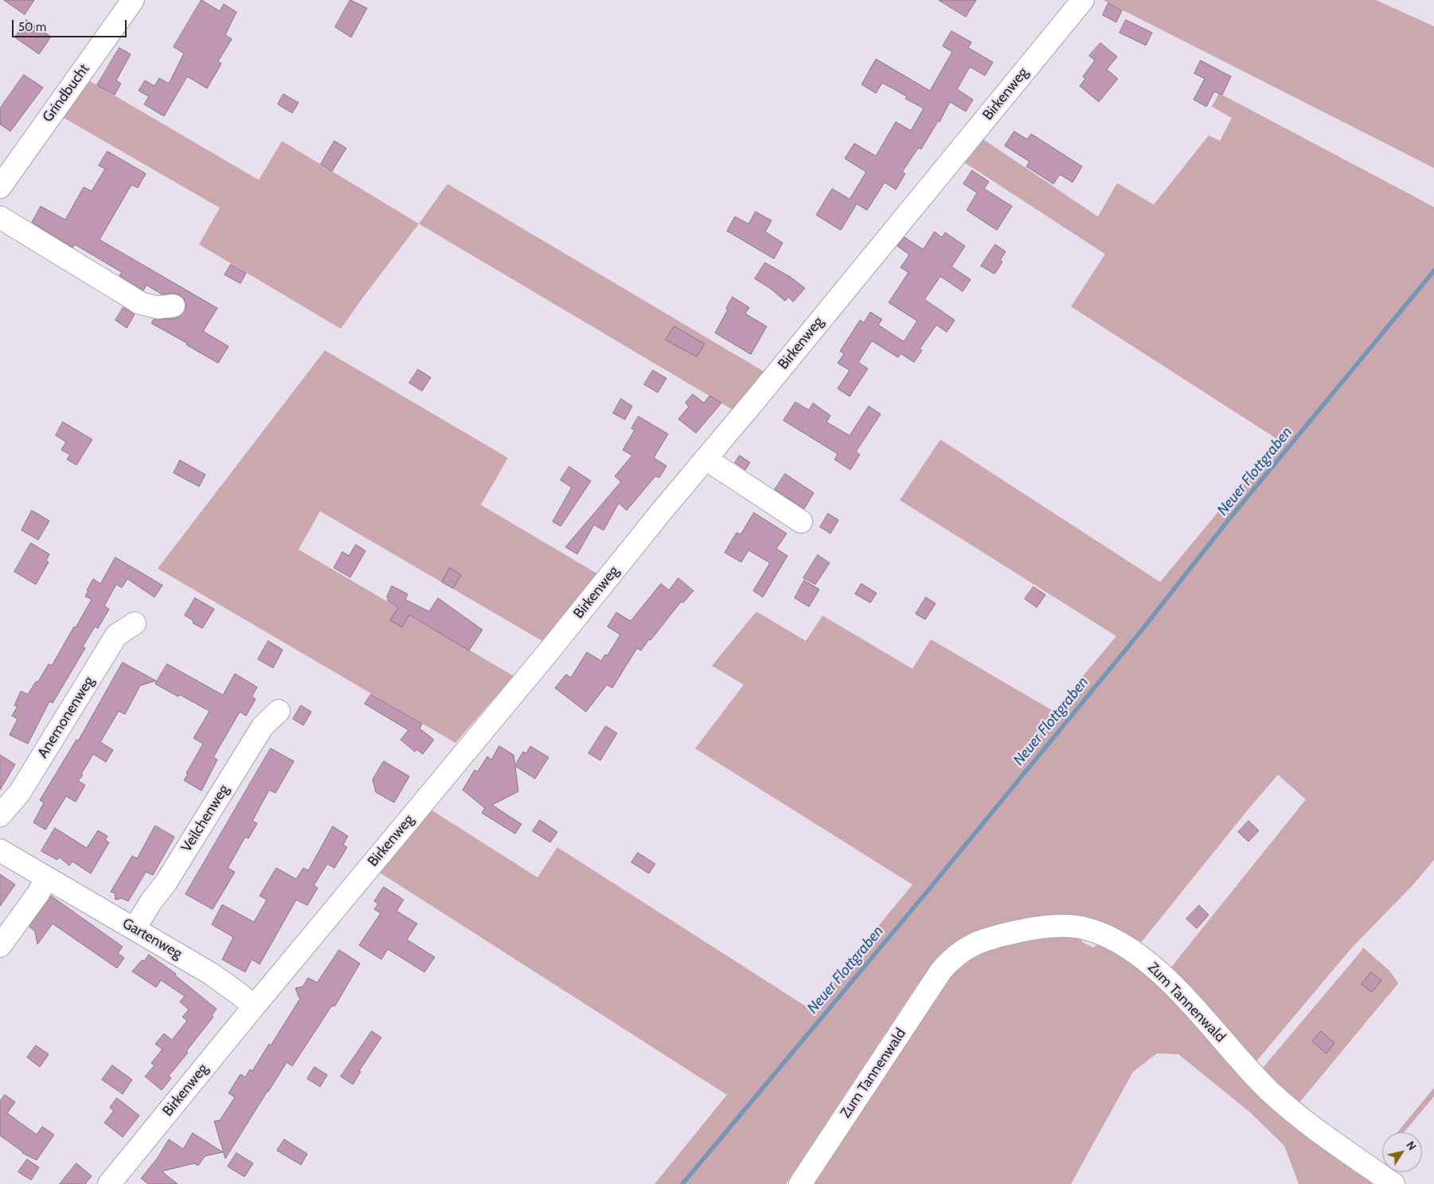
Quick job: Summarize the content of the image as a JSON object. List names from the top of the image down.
{
  "streets": {
    "street": [
      "Grindbucht",
      "Birkenweg",
      "Anemonenweg",
      "Veilchenweg",
      "Gartenweg",
      "Zum Tannenwald"
    ]
  },
  "crossings": [
    ["Birkenweg", "Gartenweg"],
    ["Veilchenweg", "Gartenweg"]
  ],
  "water": ["Neuer Flottgraben"],
  "scale_bar": "50 m",
  "north": "top right"
}
